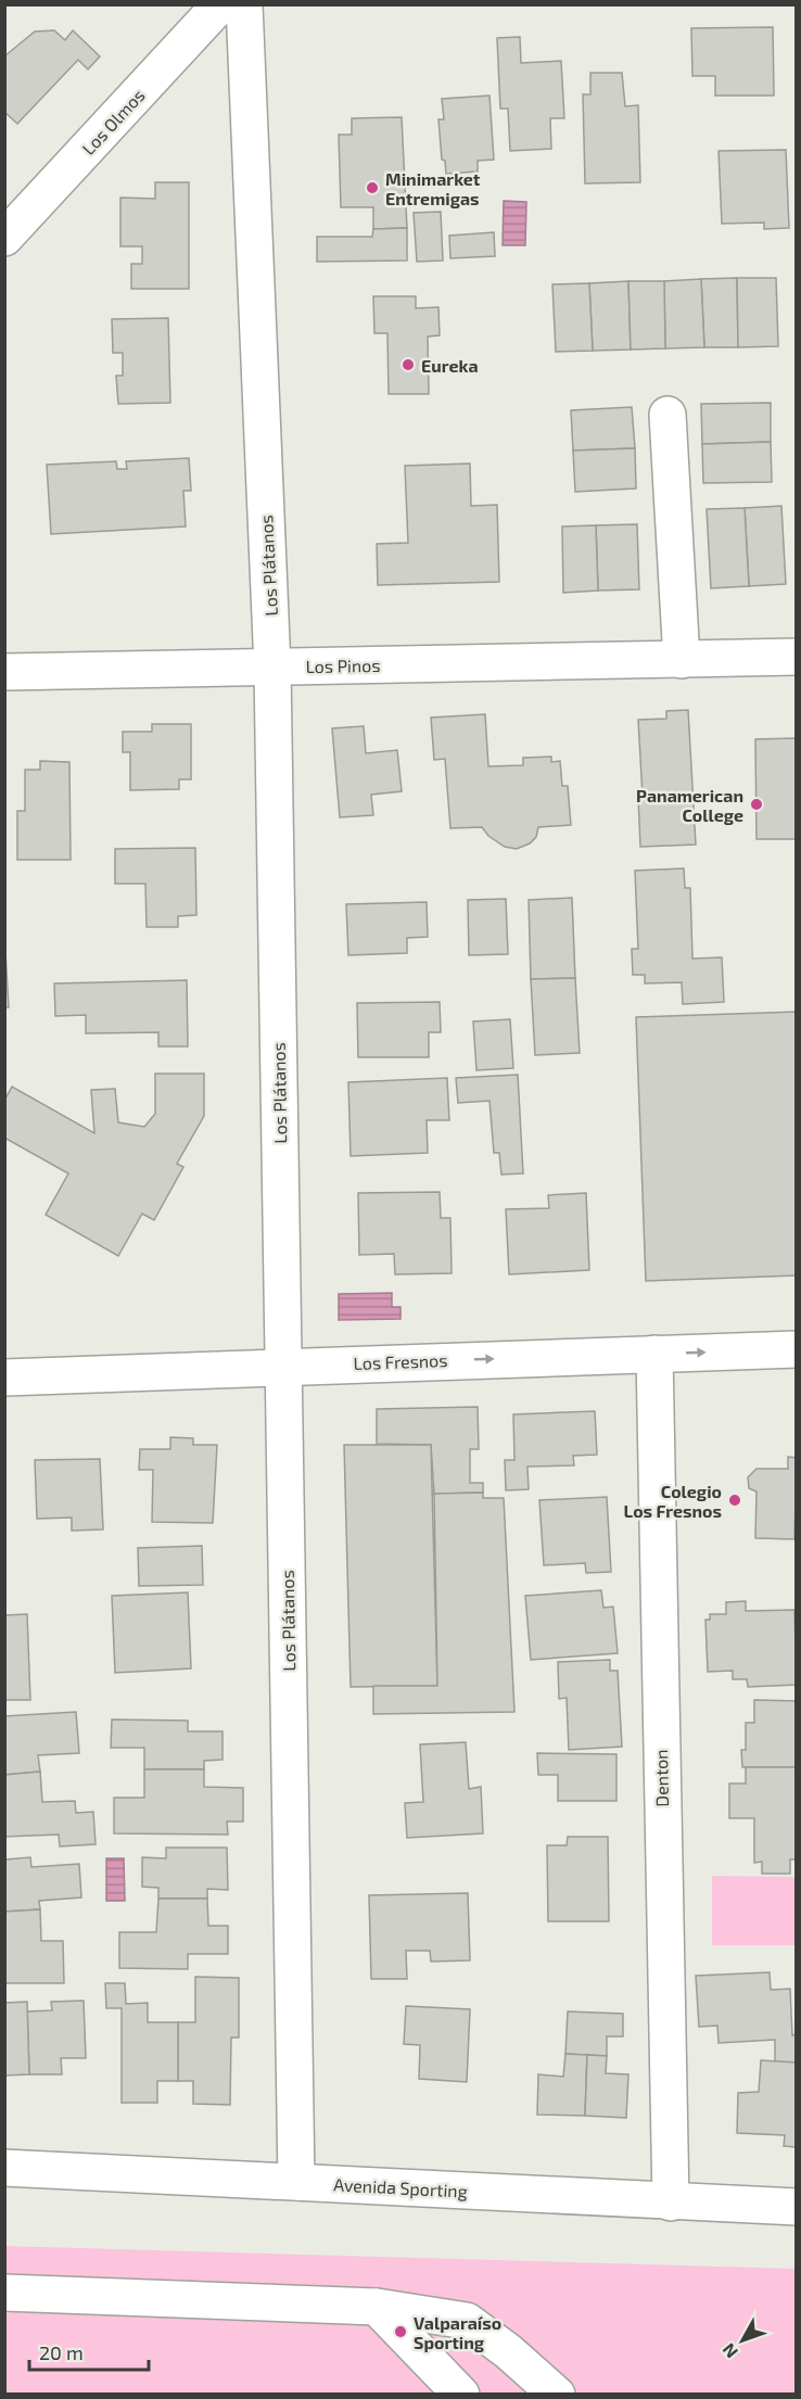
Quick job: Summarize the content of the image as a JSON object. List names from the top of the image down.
{
  "streets": {
    "street": [
      "Los Olmos",
      "Los Plátanos",
      "Los Pinos",
      "Los Fresnos",
      "Denton",
      "Avenida Sporting"
    ]
  },
  "crossings": [
    ["Los Plátanos", "Los Pinos"],
    ["Los Plátanos", "Los Fresnos"],
    ["Los Plátanos", "Avenida Sporting"],
    ["Los Fresnos", "Denton"],
    ["Denton", "Avenida Sporting"]
  ],
  "one_way": ["Los Fresnos"],
  "places": [
    "Minimarket Entremigas",
    "Eureka",
    "Panamerican College",
    "Colegio Los Fresnos",
    "Valparaíso Sporting"
  ],
  "scale_bar": "20 m",
  "north": "bottom left"
}
